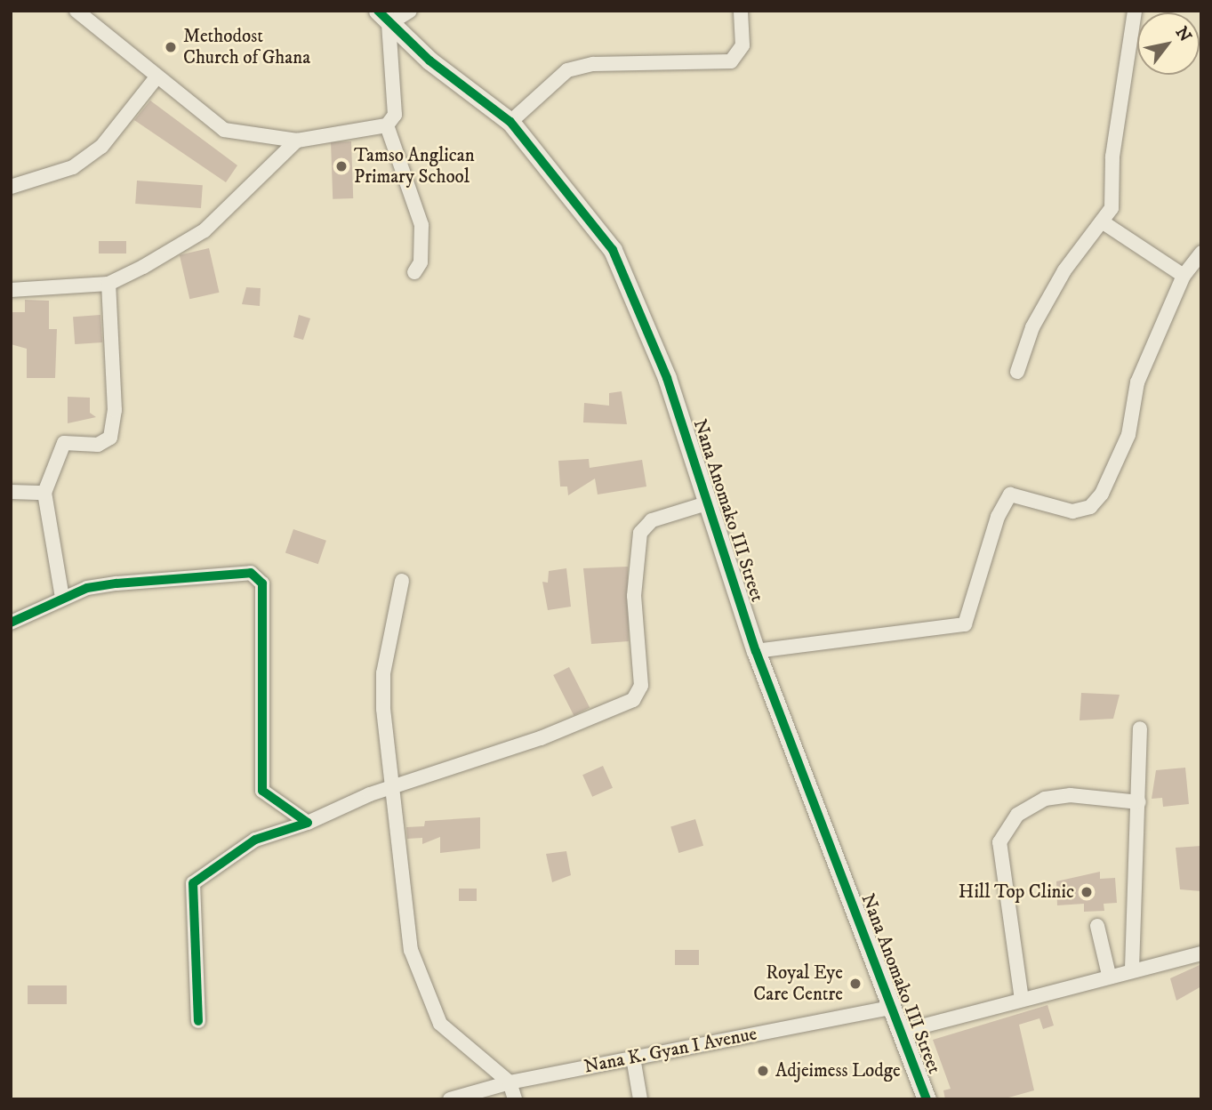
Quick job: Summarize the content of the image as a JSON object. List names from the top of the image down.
{
  "streets": {
    "street": ["Nana Anomako III Street", "Nana K. Gyan I Avenue"]
  },
  "crossings": [
    ["Nana Anomako III Street", "Nana K. Gyan I Avenue"]
  ],
  "places": [
    "Methodost Church of Ghana",
    "Tamso Anglican Primary School",
    "Hill Top Clinic",
    "Royal Eye Care Centre",
    "Adjeimess Lodge"
  ],
  "north": "top right"
}
